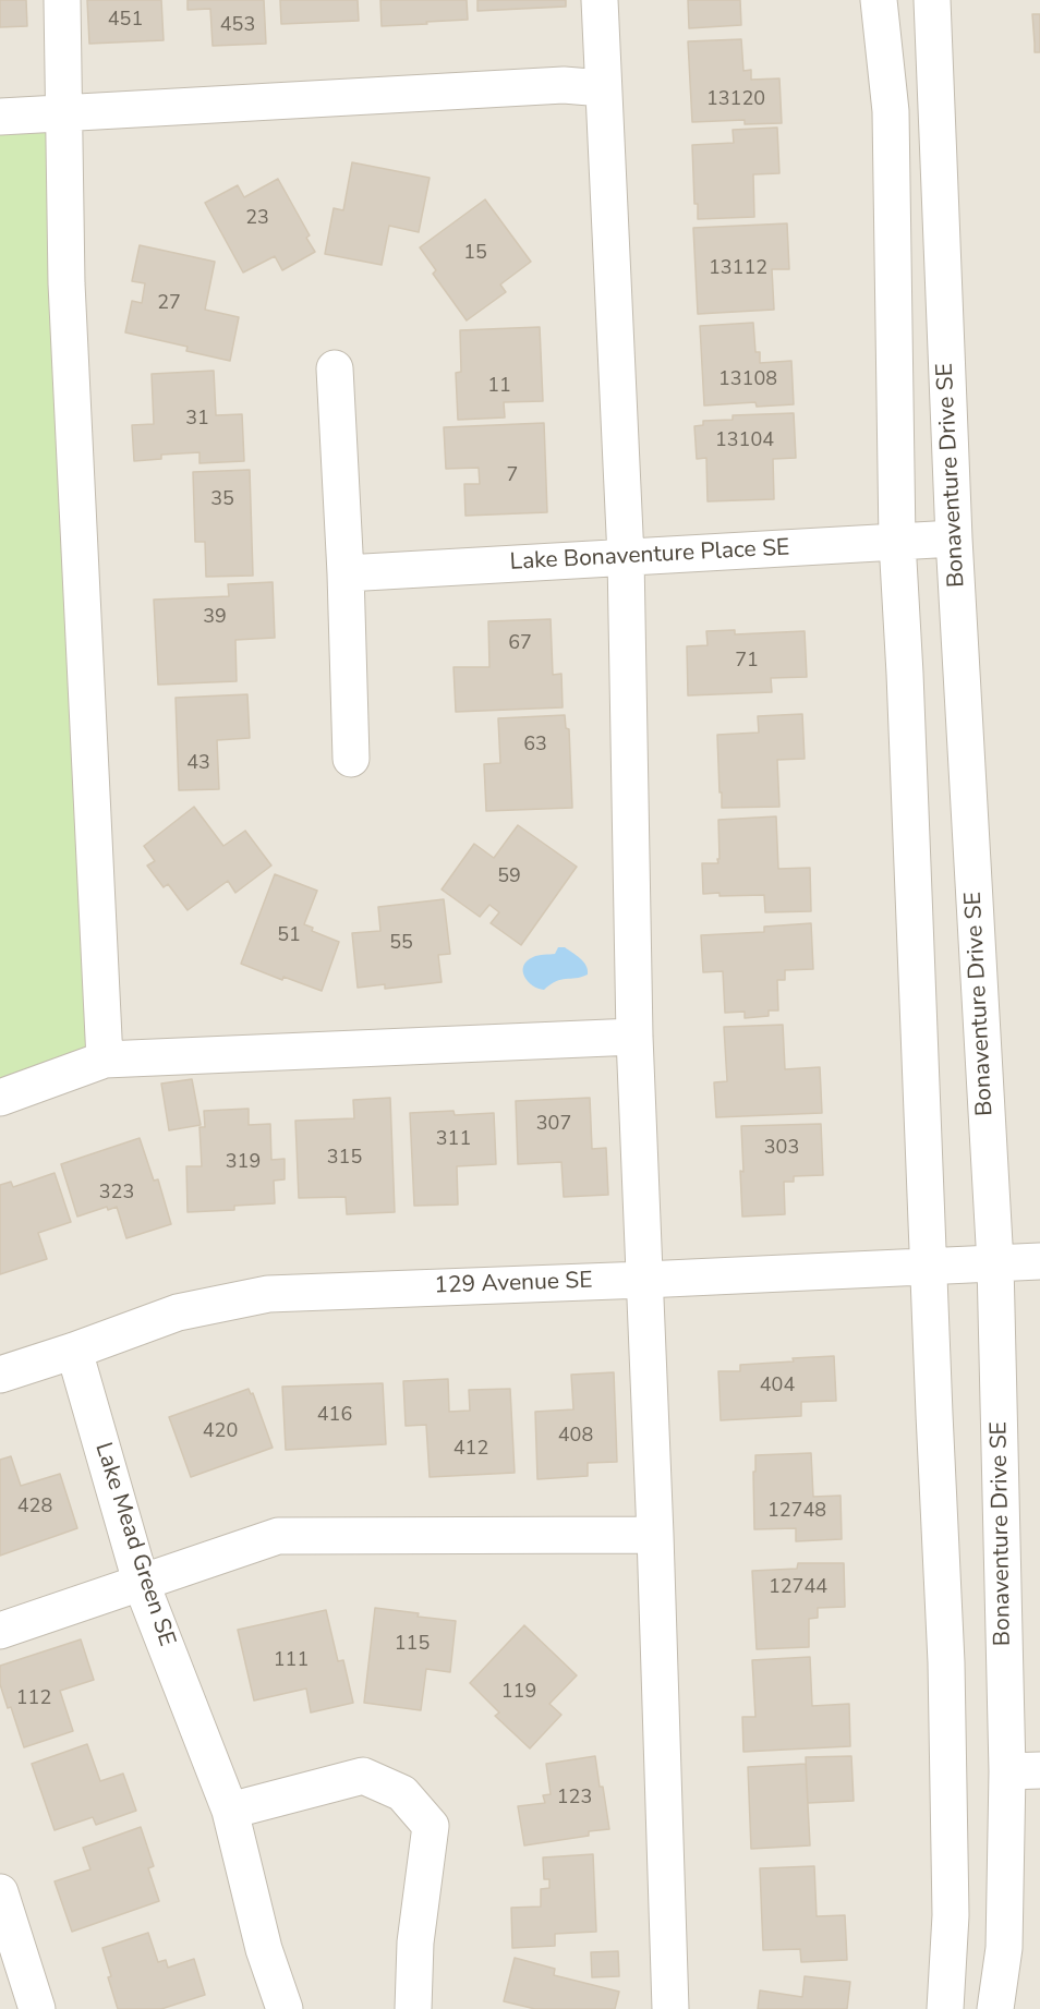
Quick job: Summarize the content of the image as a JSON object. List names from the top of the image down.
{
  "streets": {
    "street": [
      "Bonaventure Drive SE",
      "Lake Bonaventure Place SE",
      "129 Avenue SE",
      "Lake Mead Green SE"
    ]
  },
  "crossings": [
    ["Bonaventure Drive SE", "Lake Bonaventure Place SE"],
    ["Bonaventure Drive SE", "129 Avenue SE"],
    ["129 Avenue SE", "Lake Mead Green SE"]
  ],
  "house_numbers": [
    "451",
    "453",
    "13120",
    "23",
    "15",
    "13112",
    "27",
    "13108",
    "11",
    "31",
    "13104",
    "7",
    "35",
    "39",
    "67",
    "71",
    "63",
    "43",
    "59",
    "51",
    "55",
    "307",
    "311",
    "303",
    "315",
    "319",
    "323",
    "404",
    "416",
    "420",
    "408",
    "412",
    "428",
    "12748",
    "12744",
    "115",
    "111",
    "119",
    "112",
    "123"
  ]
}
